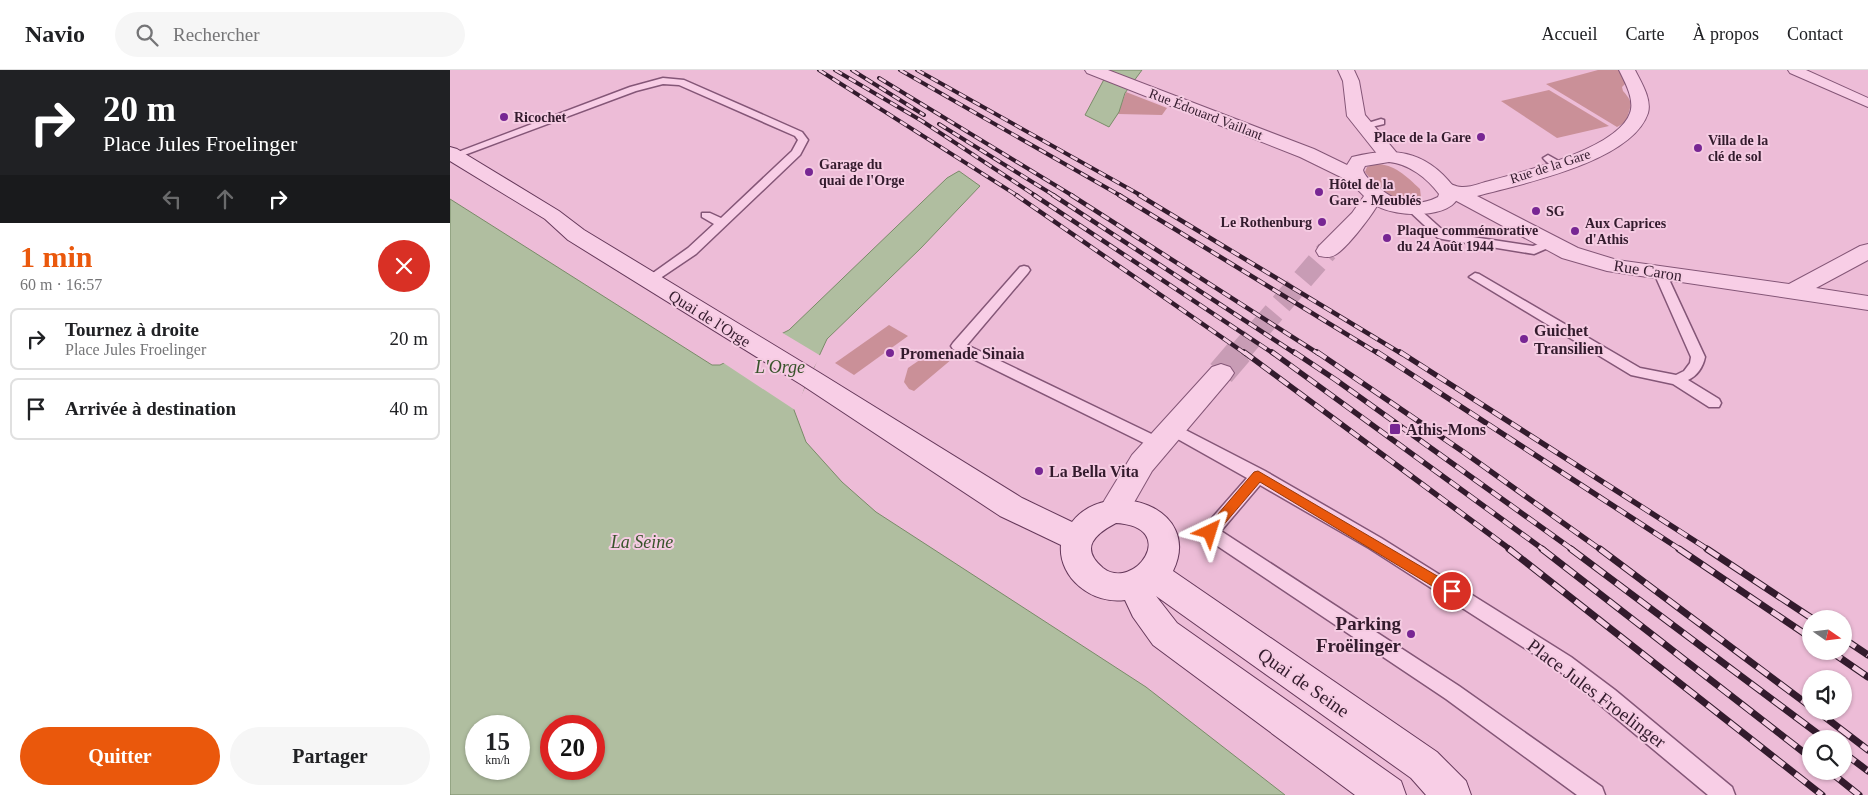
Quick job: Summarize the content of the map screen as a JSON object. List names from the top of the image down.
{
  "streets": {
    "street": [
      "Rue Édouard Vaillant",
      "Rue de la Gare",
      "Rue Caron",
      "Quai de l'Orge",
      "Quai de Seine"
    ],
    "lane": ["Place Jules Froelinger"]
  },
  "crossings": [
    ["Rue de la Gare", "Rue Caron"],
    ["Quai de l'Orge", "Quai de Seine"]
  ],
  "water": ["L'Orge", "La Seine"],
  "places": {
    "other": [
      "Ricochet",
      "Place de la Gare",
      "Villa de la clé de sol",
      "Garage du quai de l'Orge",
      "Hôtel de la Gare - Meublés",
      "SG",
      "Le Rothenburg",
      "Aux Caprices d'Athis",
      "Plaque commémorative du 24 Août 1944",
      "Guichet Transilien",
      "Promenade Sinaia",
      "La Bella Vita",
      "Parking Froëlinger"
    ],
    "transit": ["Athis-Mons"]
  },
  "north": "right",
  "page": {
    "header": "Navio",
    "search": "Rechercher",
    "nav": [
      "Accueil",
      "Carte",
      "À propos",
      "Contact"
    ],
    "turn": ["20 m", "Place Jules Froelinger"],
    "heading": ["1 min", "60 m · 16:57"],
    "list": [
      {
        "name": "Tournez à droite",
        "note": "Place Jules Froelinger",
        "value": "20 m"
      },
      {
        "name": "Arrivée à destination",
        "value": "40 m"
      }
    ],
    "speed": "15 km/h",
    "limit": "20",
    "buttons": ["Quitter", "Partager"]
  }
}
